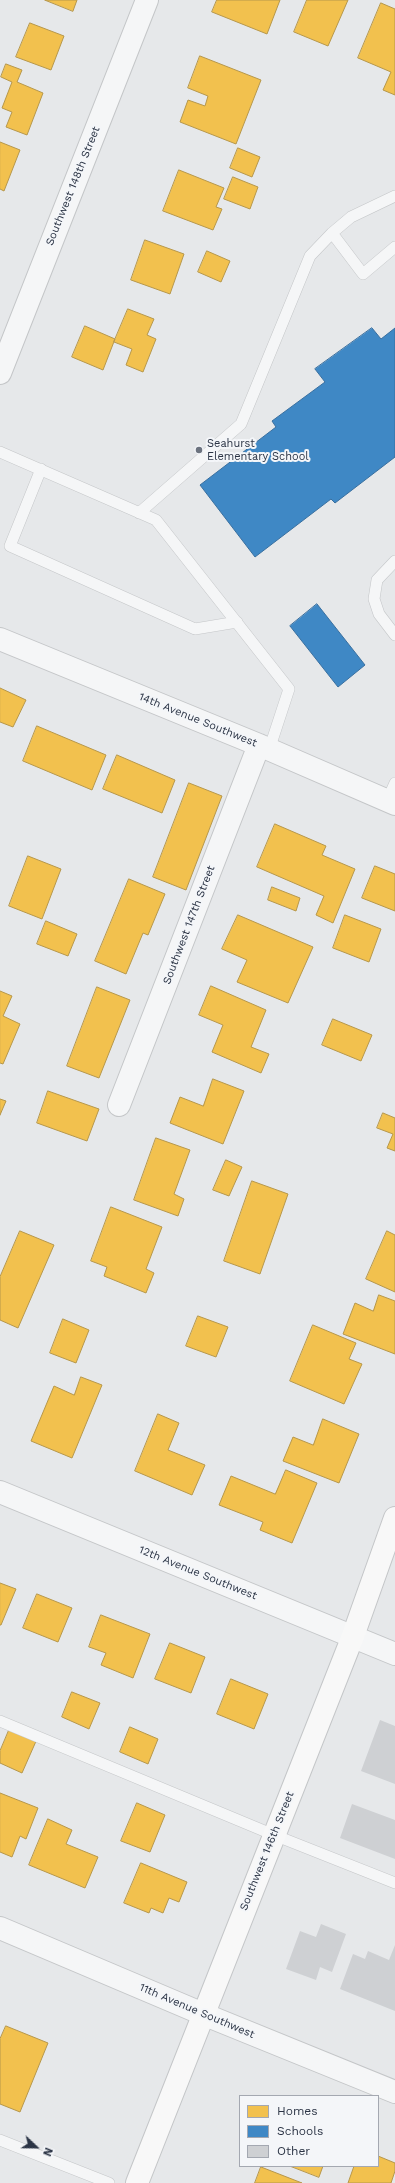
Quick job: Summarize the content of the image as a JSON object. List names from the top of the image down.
{
  "streets": {
    "street": [
      "Southwest 148th Street",
      "14th Avenue Southwest",
      "Southwest 147th Street",
      "12th Avenue Southwest",
      "Southwest 146th Street",
      "11th Avenue Southwest"
    ]
  },
  "crossings": [
    ["14th Avenue Southwest", "Southwest 147th Street"],
    ["12th Avenue Southwest", "Southwest 146th Street"],
    ["Southwest 146th Street", "11th Avenue Southwest"]
  ],
  "places": ["Seahurst Elementary School"],
  "legend": ["Homes", "Schools", "Other"],
  "north": "right"
}
